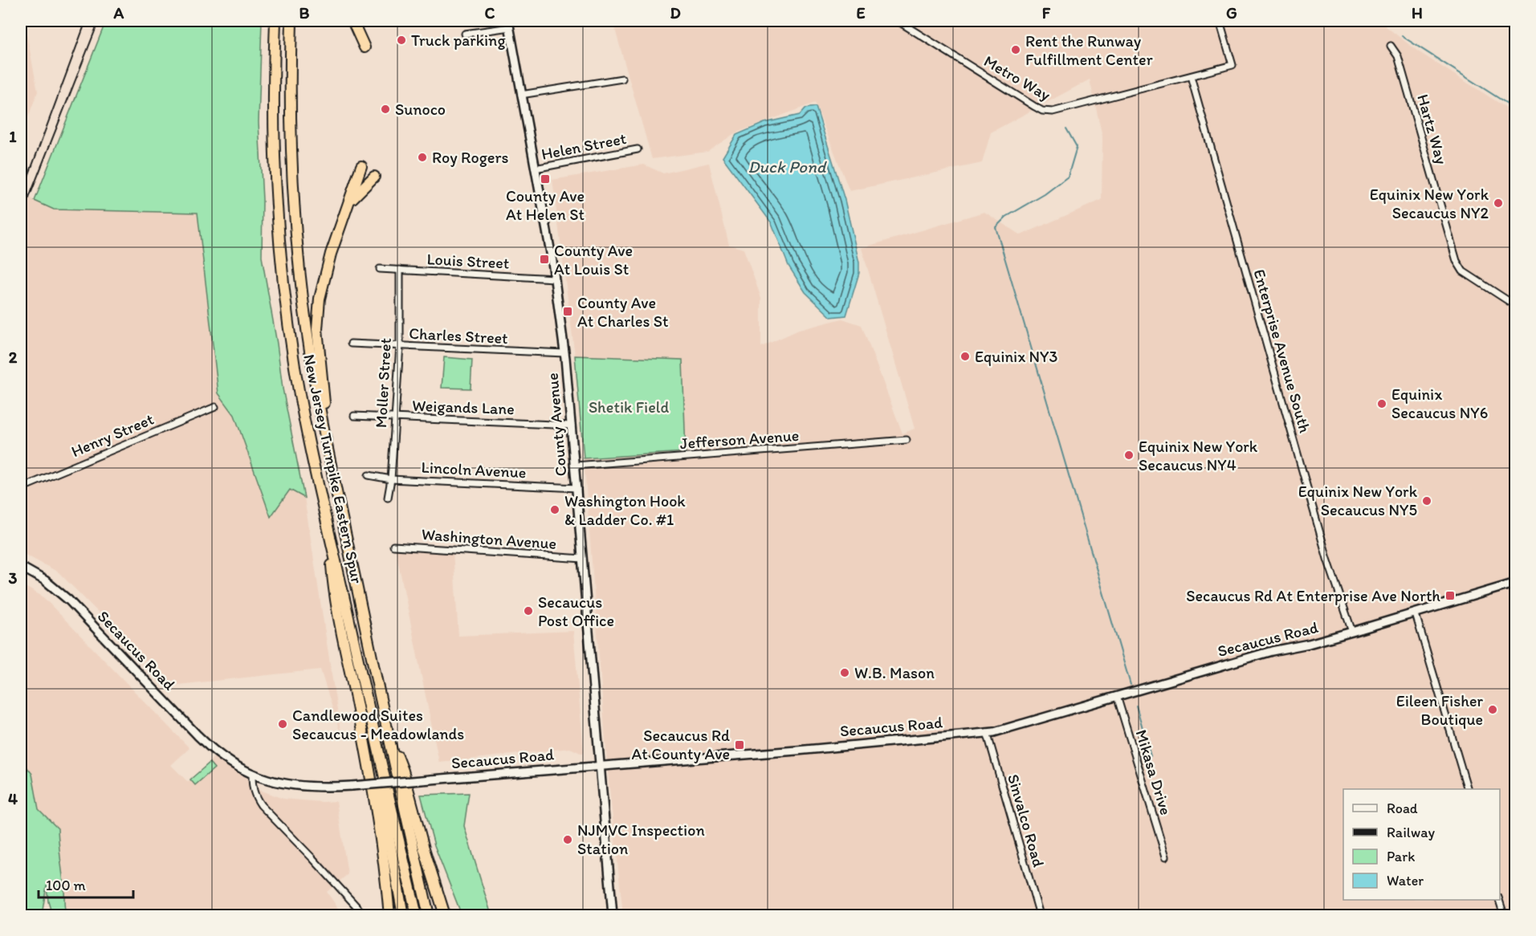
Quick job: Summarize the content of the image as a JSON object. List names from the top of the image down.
{
  "streets": {
    "highway": ["New Jersey Turnpike Eastern Spur"],
    "main road": ["County Avenue", "Secaucus Road"],
    "street": [
      "Metro Way",
      "Hartz Way",
      "Helen Street",
      "Louis Street",
      "Charles Street",
      "Enterprise Avenue South",
      "Moller Street",
      "Weigands Lane",
      "Henry Street",
      "Jefferson Avenue",
      "Lincoln Avenue",
      "Washington Avenue",
      "Mikasa Drive",
      "Sinvalco Road"
    ]
  },
  "crossings": [
    ["Metro Way", "Enterprise Avenue South"],
    ["Helen Street", "County Avenue"],
    ["Louis Street", "Moller Street"],
    ["Louis Street", "County Avenue"],
    ["Charles Street", "Moller Street"],
    ["Charles Street", "County Avenue"],
    ["Enterprise Avenue South", "Secaucus Road"],
    ["Moller Street", "Weigands Lane"],
    ["Moller Street", "Lincoln Avenue"],
    ["Weigands Lane", "County Avenue"],
    ["County Avenue", "Jefferson Avenue"],
    ["County Avenue", "Lincoln Avenue"],
    ["County Avenue", "Washington Avenue"],
    ["County Avenue", "Secaucus Road"],
    ["Secaucus Road", "Mikasa Drive"],
    ["Secaucus Road", "Sinvalco Road"]
  ],
  "water": ["Duck Pond"],
  "parks": ["Shetik Field"],
  "places": {
    "other": [
      "Truck parking",
      "Rent the Runway Fulfillment Center",
      "Sunoco",
      "Roy Rogers",
      "Equinix New York Secaucus NY2",
      "Equinix NY3",
      "Equinix Secaucus NY6",
      "Equinix New York Secaucus NY4",
      "Equinix New York Secaucus NY5",
      "Washington Hook & Ladder Co. #1",
      "Secaucus Post Office",
      "W.B. Mason",
      "Eileen Fisher Boutique",
      "Candlewood Suites Secaucus - Meadowlands",
      "NJMVC Inspection Station"
    ],
    "transit": [
      "County Ave At Helen St",
      "County Ave At Louis St",
      "County Ave At Charles St",
      "Secaucus Rd At Enterprise Ave North",
      "Secaucus Rd At County Ave"
    ]
  },
  "legend": [
    "Road",
    "Railway",
    "Park",
    "Water"
  ],
  "scale_bar": "100 m",
  "grid": {
    "columns": [
      "A",
      "B",
      "C",
      "D",
      "E",
      "F",
      "G",
      "H"
    ],
    "rows": [
      "1",
      "2",
      "3",
      "4"
    ]
  }
}
